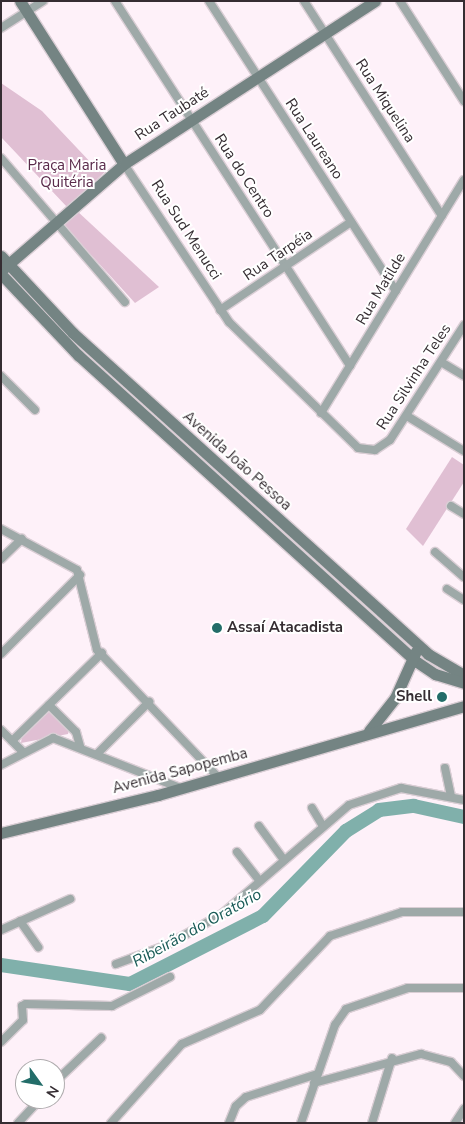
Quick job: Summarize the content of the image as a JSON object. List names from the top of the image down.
{
  "streets": {
    "main road": [
      "Rua Taubaté",
      "Rua Sud Menucci",
      "Avenida João Pessoa",
      "Avenida Sapopemba"
    ],
    "street": [
      "Rua Miquelina",
      "Rua Laureano",
      "Rua do Centro",
      "Rua Tarpéia",
      "Rua Matilde",
      "Rua Silvinha Teles"
    ]
  },
  "crossings": [
    ["Rua Miquelina", "Rua Taubaté"],
    ["Rua Miquelina", "Rua Matilde"],
    ["Rua Taubaté", "Rua Laureano"],
    ["Rua Taubaté", "Rua do Centro"],
    ["Rua Taubaté", "Rua Sud Menucci"],
    ["Rua Taubaté", "Avenida João Pessoa"],
    ["Rua Laureano", "Rua Tarpéia"],
    ["Rua Laureano", "Rua Matilde"],
    ["Rua do Centro", "Rua Tarpéia"],
    ["Rua do Centro", "Rua Matilde"],
    ["Rua Sud Menucci", "Rua Tarpéia"],
    ["Rua Sud Menucci", "Rua Matilde"],
    ["Rua Sud Menucci", "Rua Silvinha Teles"]
  ],
  "water": ["Ribeirão do Oratório"],
  "parks": ["Praça Maria Quitéria"],
  "places": ["Assaí Atacadista", "Shell"],
  "north": "bottom right"
}
